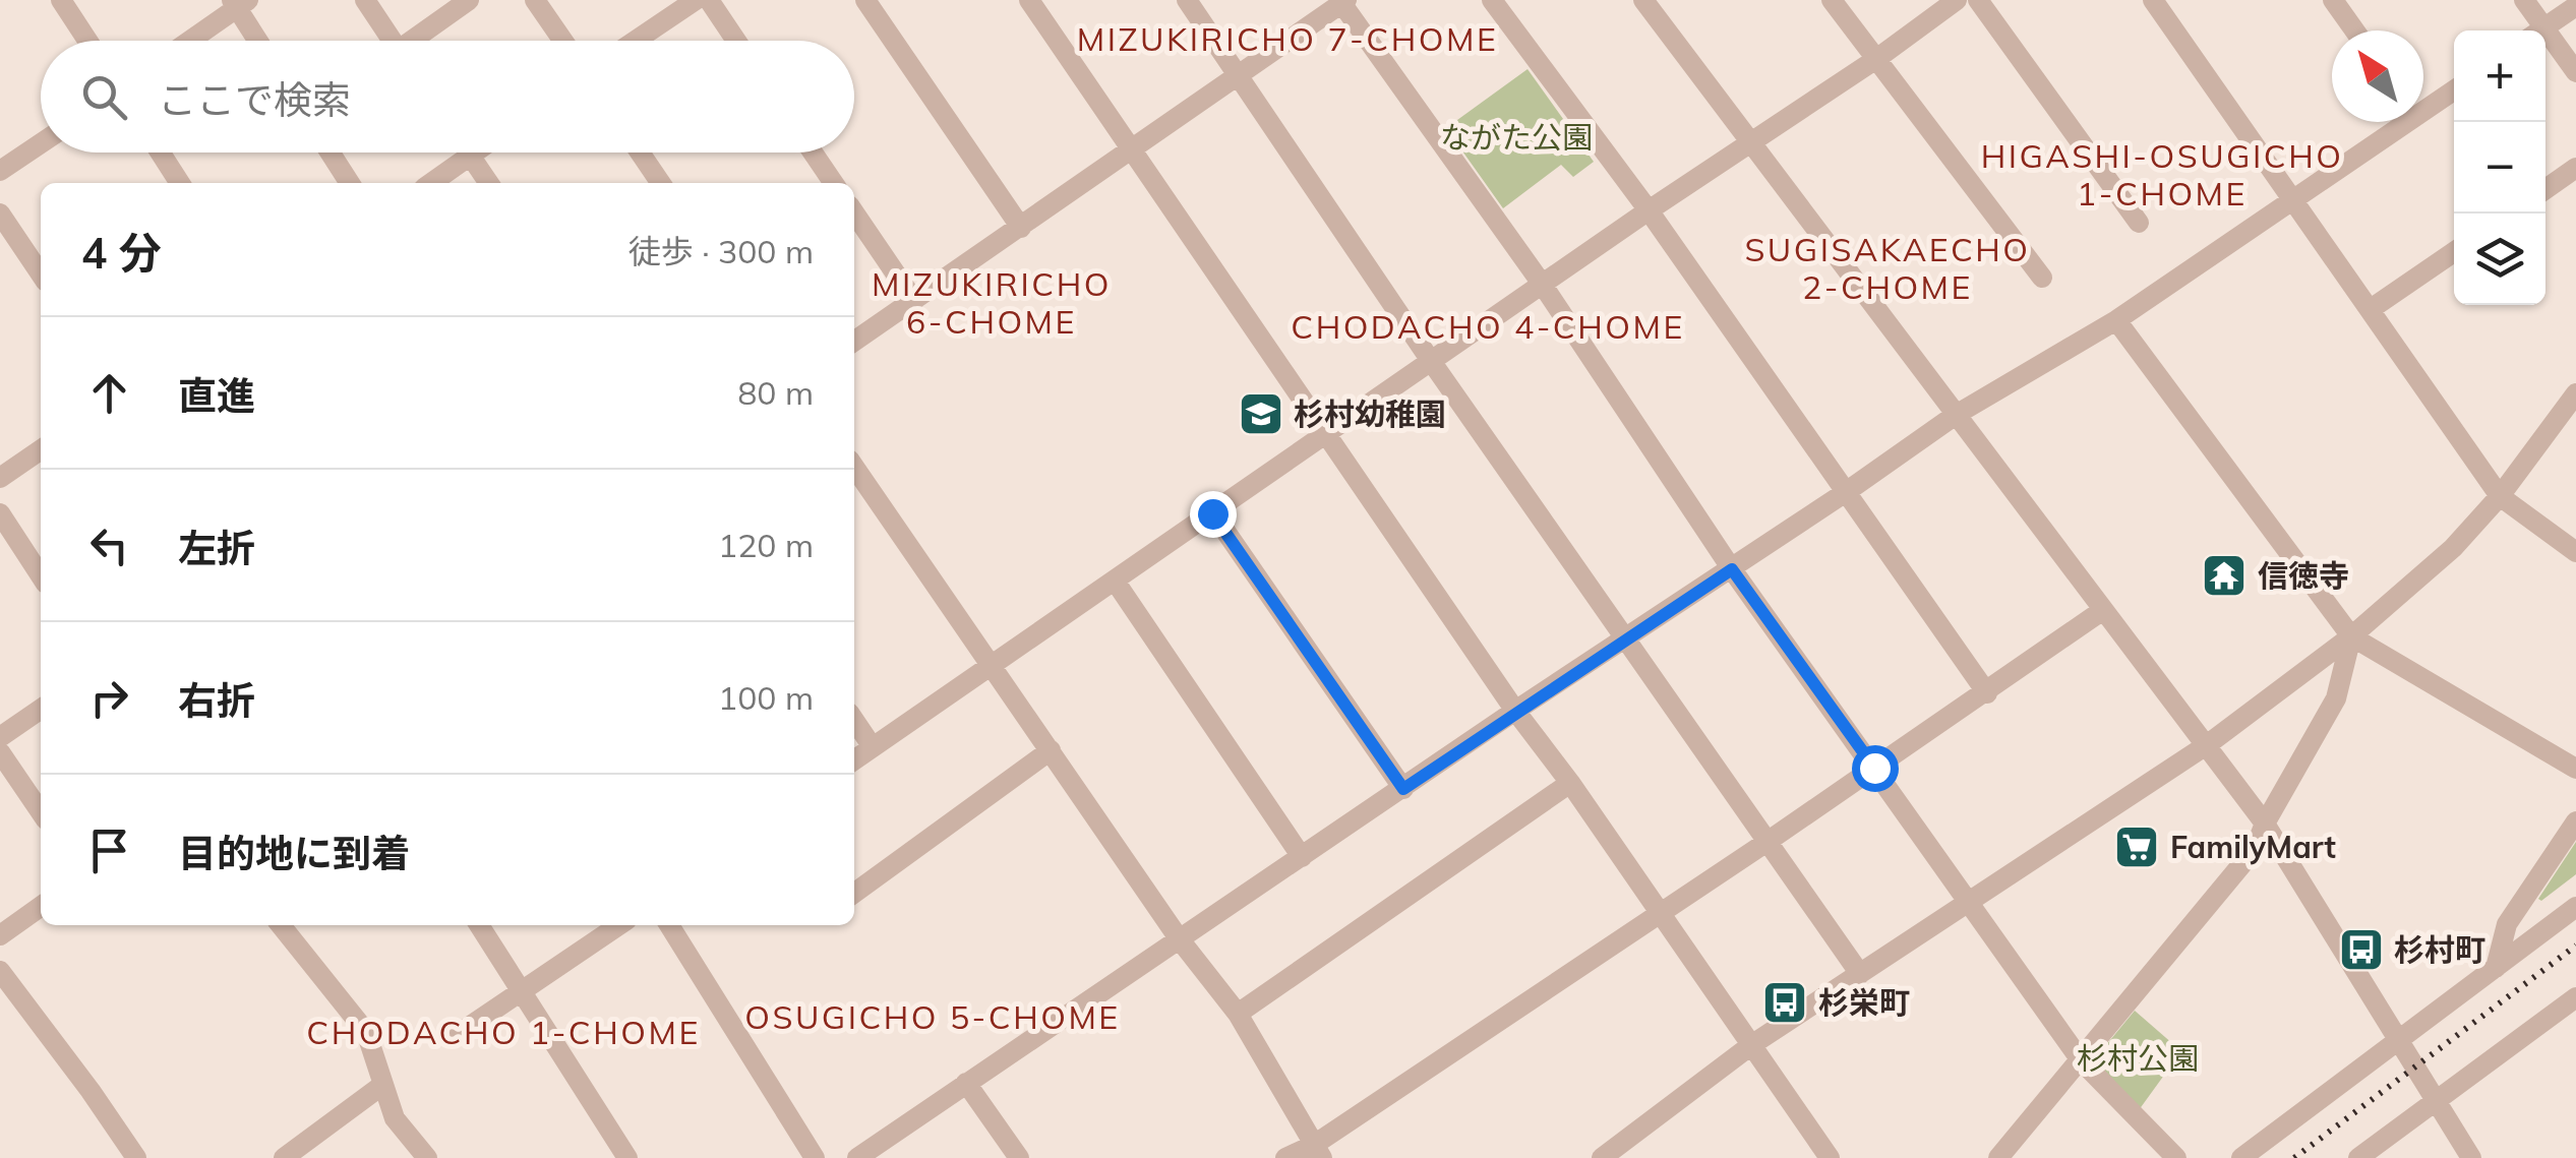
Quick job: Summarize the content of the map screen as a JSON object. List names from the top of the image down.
{
  "districts": [
    "MIZUKIRICHO 7-CHOME",
    "HIGASHI-OSUGICHO 1-CHOME",
    "SUGISAKAECHO 2-CHOME",
    "MIZUKIRICHO 6-CHOME",
    "CHODACHO 4-CHOME",
    "OSUGICHO 5-CHOME",
    "CHODACHO 1-CHOME"
  ],
  "parks": ["ながた公園", "杉村公園"],
  "places": {
    "school or university": ["杉村幼稚園"],
    "temple": ["信徳寺"],
    "supermarket": ["FamilyMart"],
    "bus stop": ["杉村町", "杉栄町"]
  },
  "north": "top left",
  "page": {
    "map_buttons": ["+", "−"],
    "search": "ここで検索",
    "heading": ["4 分", "徒歩 · 300 m"],
    "list": [
      ["直進", "80 m"],
      ["左折", "120 m"],
      ["右折", "100 m"],
      "目的地に到着"
    ]
  }
}
